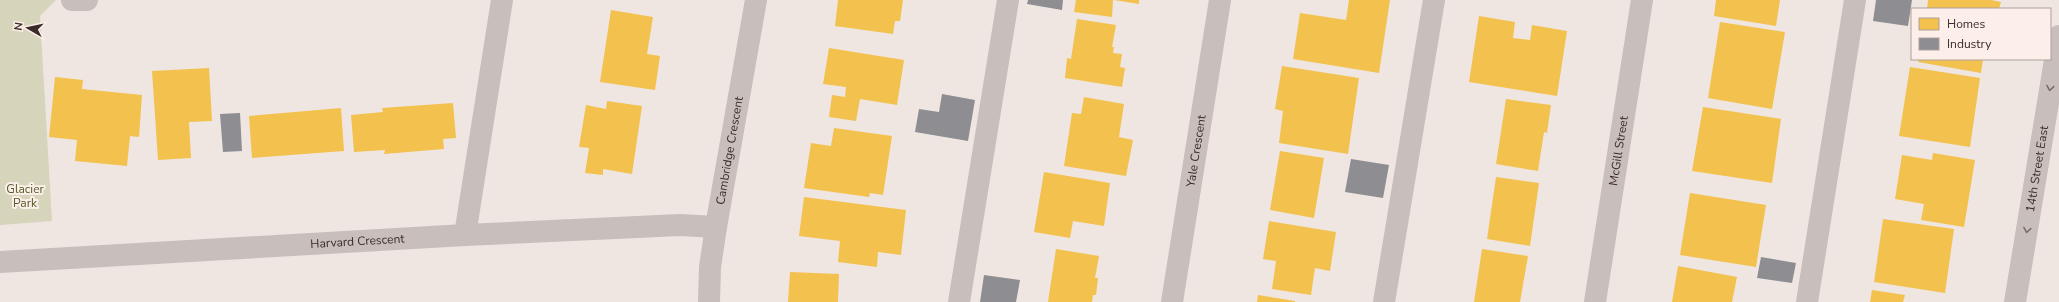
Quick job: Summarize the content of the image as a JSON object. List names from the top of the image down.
{
  "streets": {
    "street": [
      "Cambridge Crescent",
      "Yale Crescent",
      "McGill Street",
      "14th Street East",
      "Harvard Crescent"
    ]
  },
  "crossings": [
    ["Cambridge Crescent", "Harvard Crescent"]
  ],
  "one_way": ["14th Street East"],
  "parks": ["Glacier Park"],
  "legend": ["Homes", "Industry"],
  "north": "left"
}
